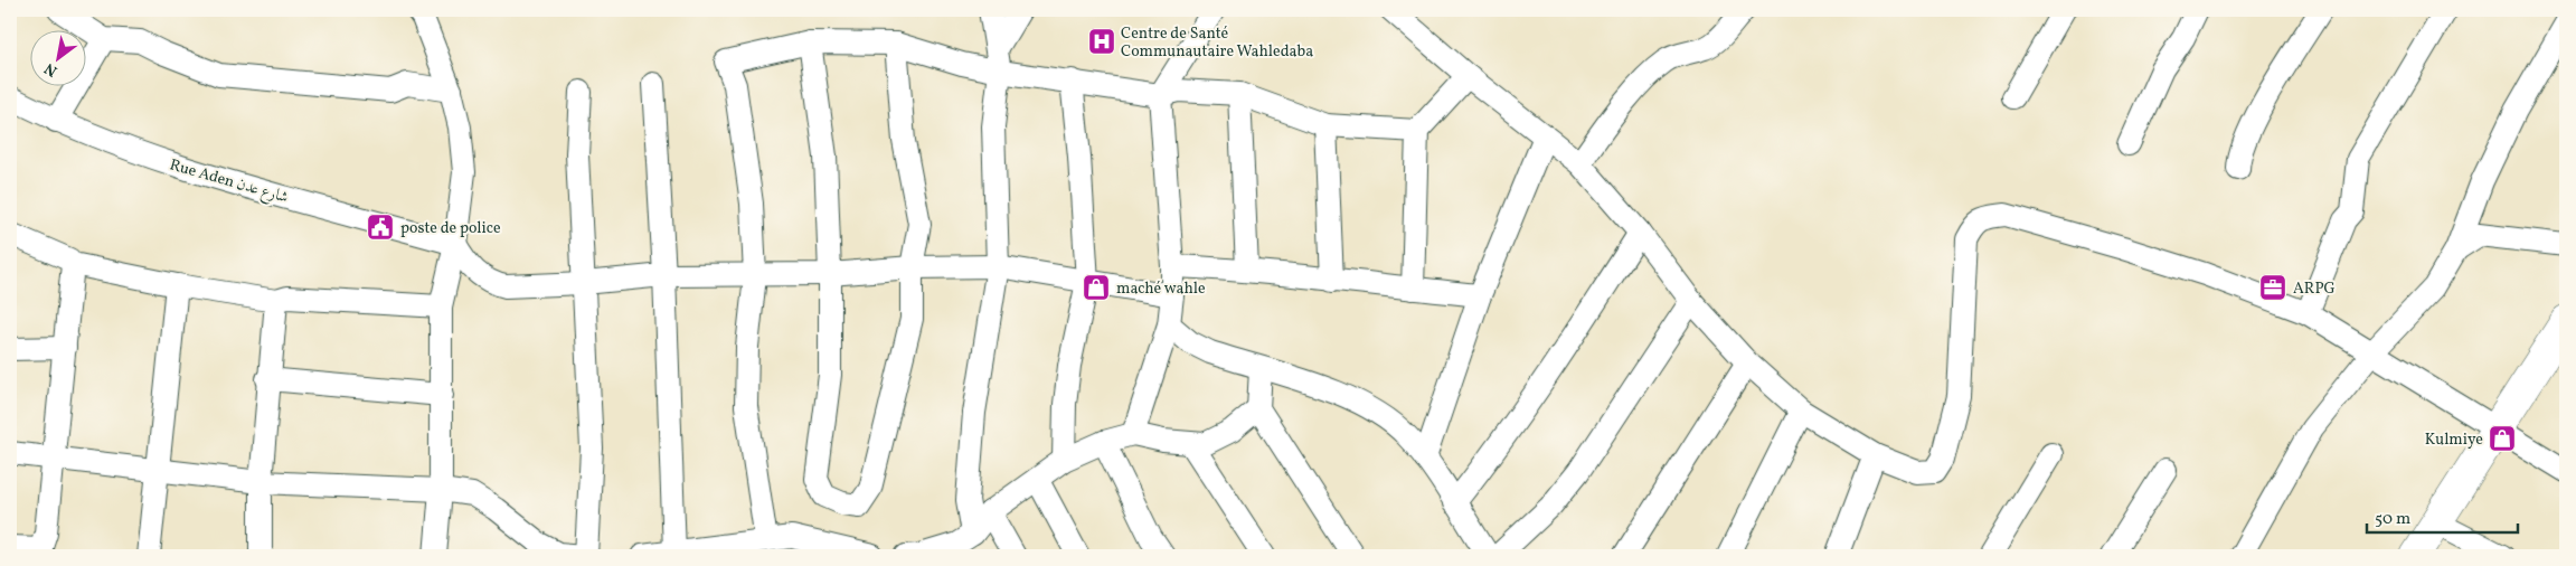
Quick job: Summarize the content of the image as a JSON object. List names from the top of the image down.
{
  "streets": {
    "street": ["Rue Aden شارع عدن"]
  },
  "places": {
    "hospital": ["Centre de Santé Communautaire Wahledaba"],
    "public building": ["poste de police"],
    "shop": ["maché wahle", "Kulmiye"],
    "office": ["ARPG"]
  },
  "scale_bar": "50 m",
  "north": "bottom left"
}
